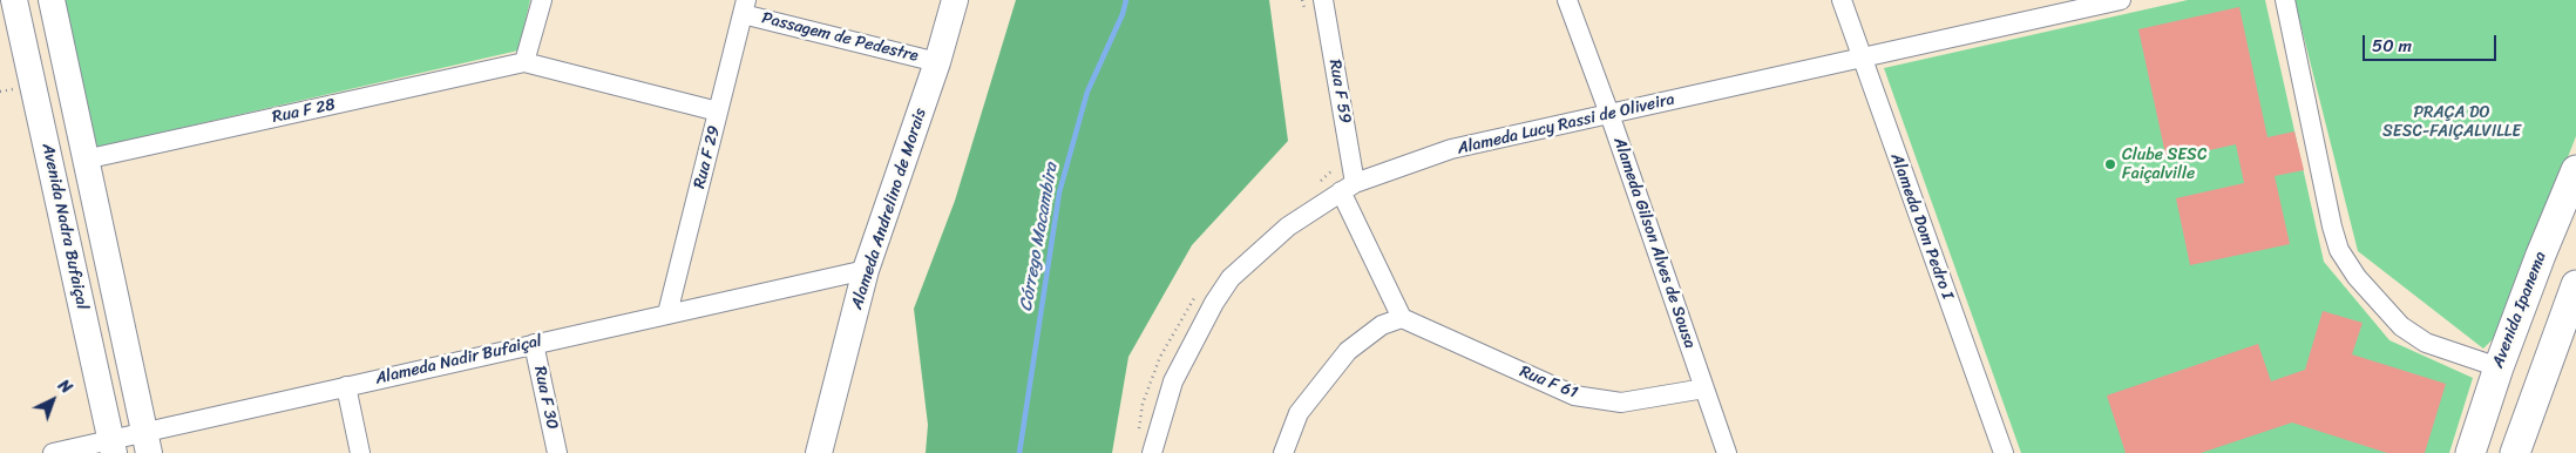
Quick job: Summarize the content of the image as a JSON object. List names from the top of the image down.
{
  "streets": {
    "main road": ["Alameda Andrelino de Morais", "Avenida Nadra Bufaiçal", "Avenida Ipanema"],
    "street": [
      "Passagem de Pedestre",
      "Rua F 59",
      "Rua F 28",
      "Alameda Lucy Rassi de Oliveira",
      "Rua F 29",
      "Alameda Dom Pedro I",
      "Alameda Gilson Alves de Sousa",
      "Alameda Nadir Bufaiçal",
      "Rua F 61",
      "Rua F 30"
    ]
  },
  "crossings": [
    ["Passagem de Pedestre", "Rua F 29"],
    ["Passagem de Pedestre", "Alameda Andrelino de Morais"],
    ["Rua F 59", "Alameda Lucy Rassi de Oliveira"],
    ["Rua F 28", "Rua F 29"],
    ["Rua F 28", "Avenida Nadra Bufaiçal"],
    ["Alameda Lucy Rassi de Oliveira", "Alameda Dom Pedro I"],
    ["Alameda Lucy Rassi de Oliveira", "Alameda Gilson Alves de Sousa"],
    ["Rua F 29", "Alameda Nadir Bufaiçal"],
    ["Alameda Andrelino de Morais", "Alameda Nadir Bufaiçal"],
    ["Avenida Nadra Bufaiçal", "Alameda Nadir Bufaiçal"],
    ["Alameda Gilson Alves de Sousa", "Rua F 61"],
    ["Alameda Nadir Bufaiçal", "Rua F 30"]
  ],
  "water": ["Córrego Macambira"],
  "parks": ["PRAÇA DO SESC-FAIÇALVILLE"],
  "places": ["Clube SESC Faiçalville"],
  "scale_bar": "50 m",
  "north": "top right"
}
